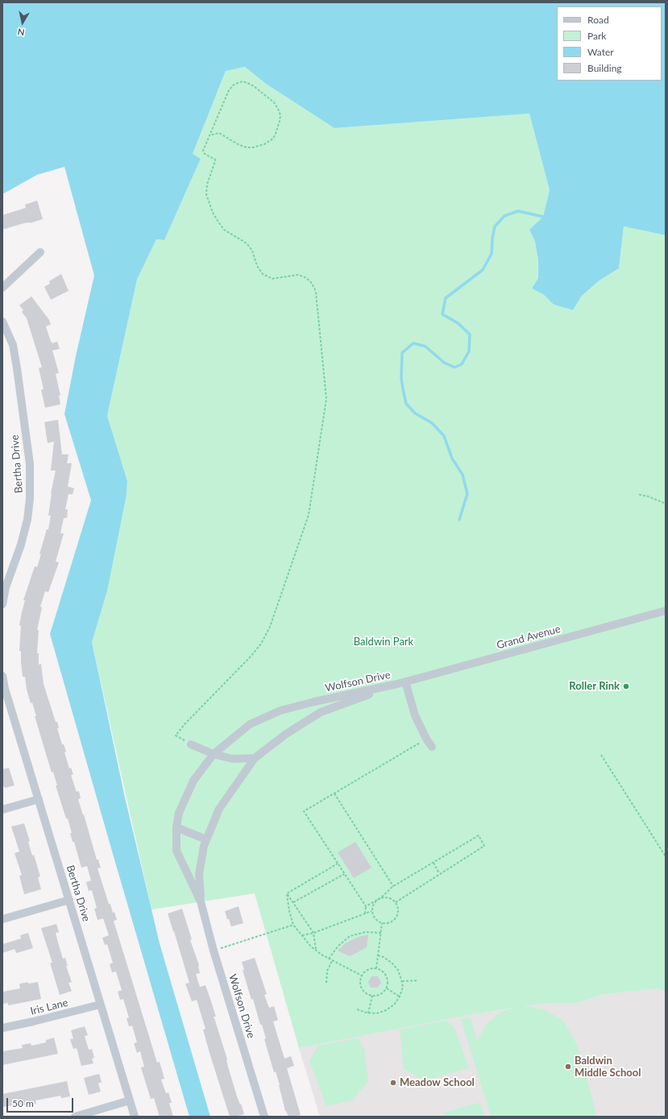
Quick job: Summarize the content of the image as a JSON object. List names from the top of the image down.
{
  "streets": {
    "street": [
      "Bertha Drive",
      "Grand Avenue",
      "Wolfson Drive",
      "Iris Lane"
    ]
  },
  "crossings": [
    ["Bertha Drive", "Iris Lane"],
    ["Grand Avenue", "Wolfson Drive"]
  ],
  "parks": ["Baldwin Park"],
  "places": ["Roller Rink", "Baldwin Middle School", "Meadow School"],
  "legend": [
    "Road",
    "Park",
    "Water",
    "Building"
  ],
  "scale_bar": "50 m",
  "north": "bottom"
}
